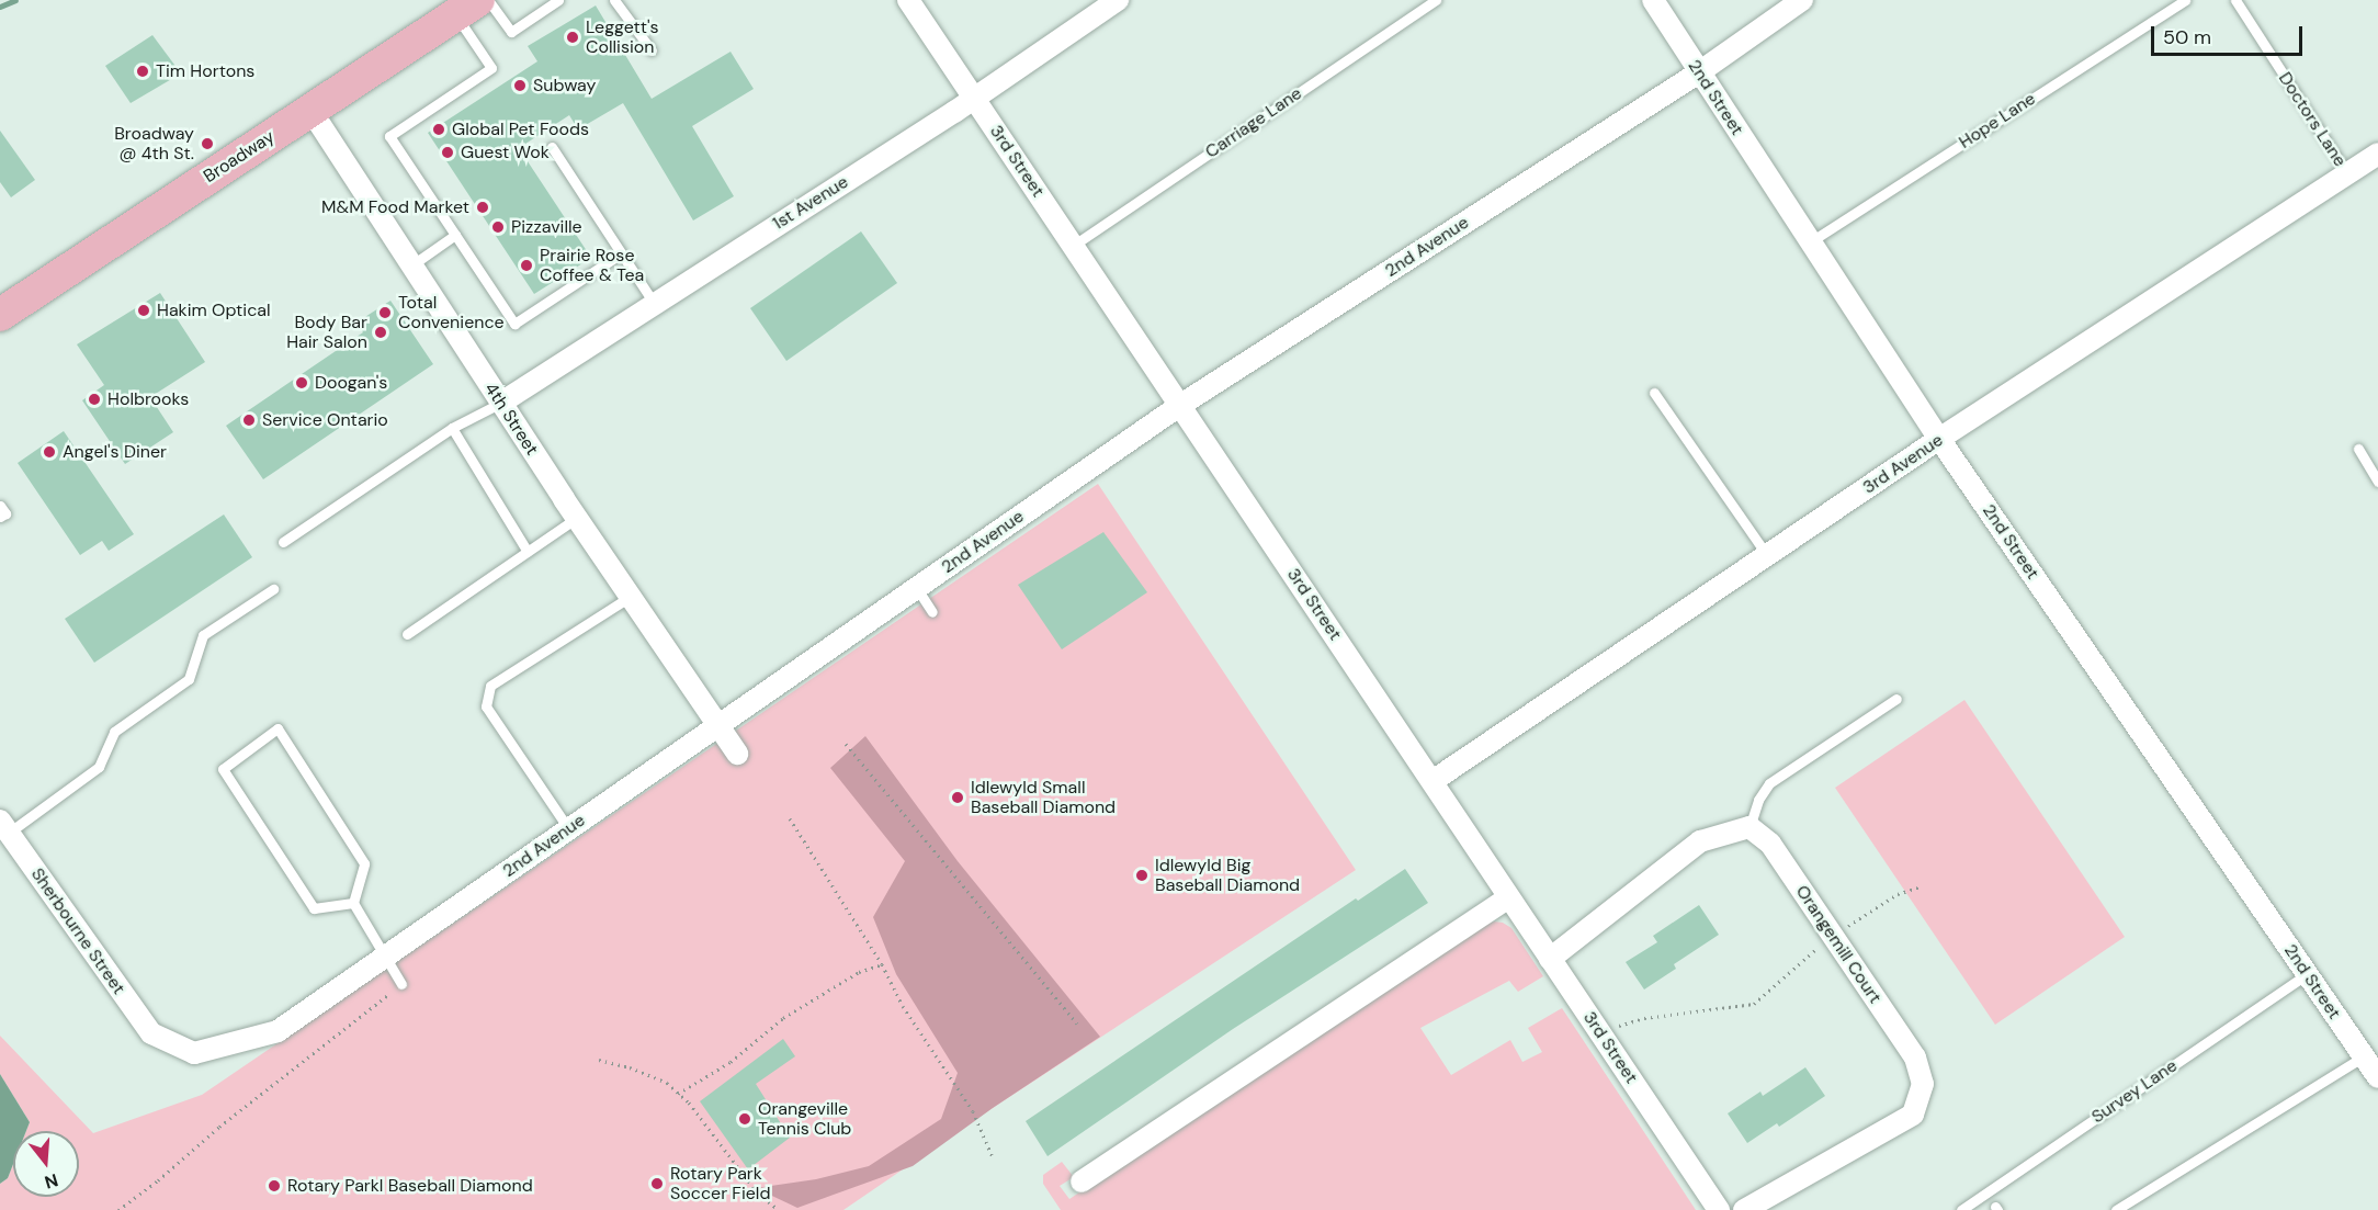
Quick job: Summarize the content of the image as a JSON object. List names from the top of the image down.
{
  "streets": {
    "main road": ["Broadway"],
    "street": [
      "2nd Street",
      "3rd Street",
      "1st Avenue",
      "2nd Avenue",
      "4th Street",
      "3rd Avenue",
      "Sherbourne Street",
      "Orangemill Court"
    ],
    "lane": [
      "Doctors Lane",
      "Hope Lane",
      "Carriage Lane",
      "Survey Lane"
    ]
  },
  "crossings": [
    ["2nd Street", "Hope Lane"],
    ["2nd Street", "2nd Avenue"],
    ["2nd Street", "3rd Avenue"],
    ["2nd Street", "Survey Lane"],
    ["Doctors Lane", "3rd Avenue"],
    ["Carriage Lane", "3rd Street"],
    ["Broadway", "4th Street"],
    ["3rd Street", "1st Avenue"],
    ["3rd Street", "2nd Avenue"],
    ["3rd Street", "3rd Avenue"],
    ["1st Avenue", "4th Street"],
    ["2nd Avenue", "4th Street"],
    ["2nd Avenue", "Sherbourne Street"]
  ],
  "places": [
    "Leggett's Collision",
    "Tim Hortons",
    "Subway",
    "Global Pet Foods",
    "Broadway @ 4th St.",
    "Guest Wok",
    "M&M Food Market",
    "Pizzaville",
    "Prairie Rose Coffee & Tea",
    "Hakim Optical",
    "Total Convenience",
    "Body Bar Hair Salon",
    "Doogan's",
    "Holbrooks",
    "Service Ontario",
    "Angel's Diner",
    "Idlewyld Small Baseball Diamond",
    "Idlewyld Big Baseball Diamond",
    "Orangeville Tennis Club",
    "Rotary Park Soccer Field",
    "Rotary Parkl Baseball Diamond"
  ],
  "scale_bar": "50 m",
  "north": "bottom"
}
